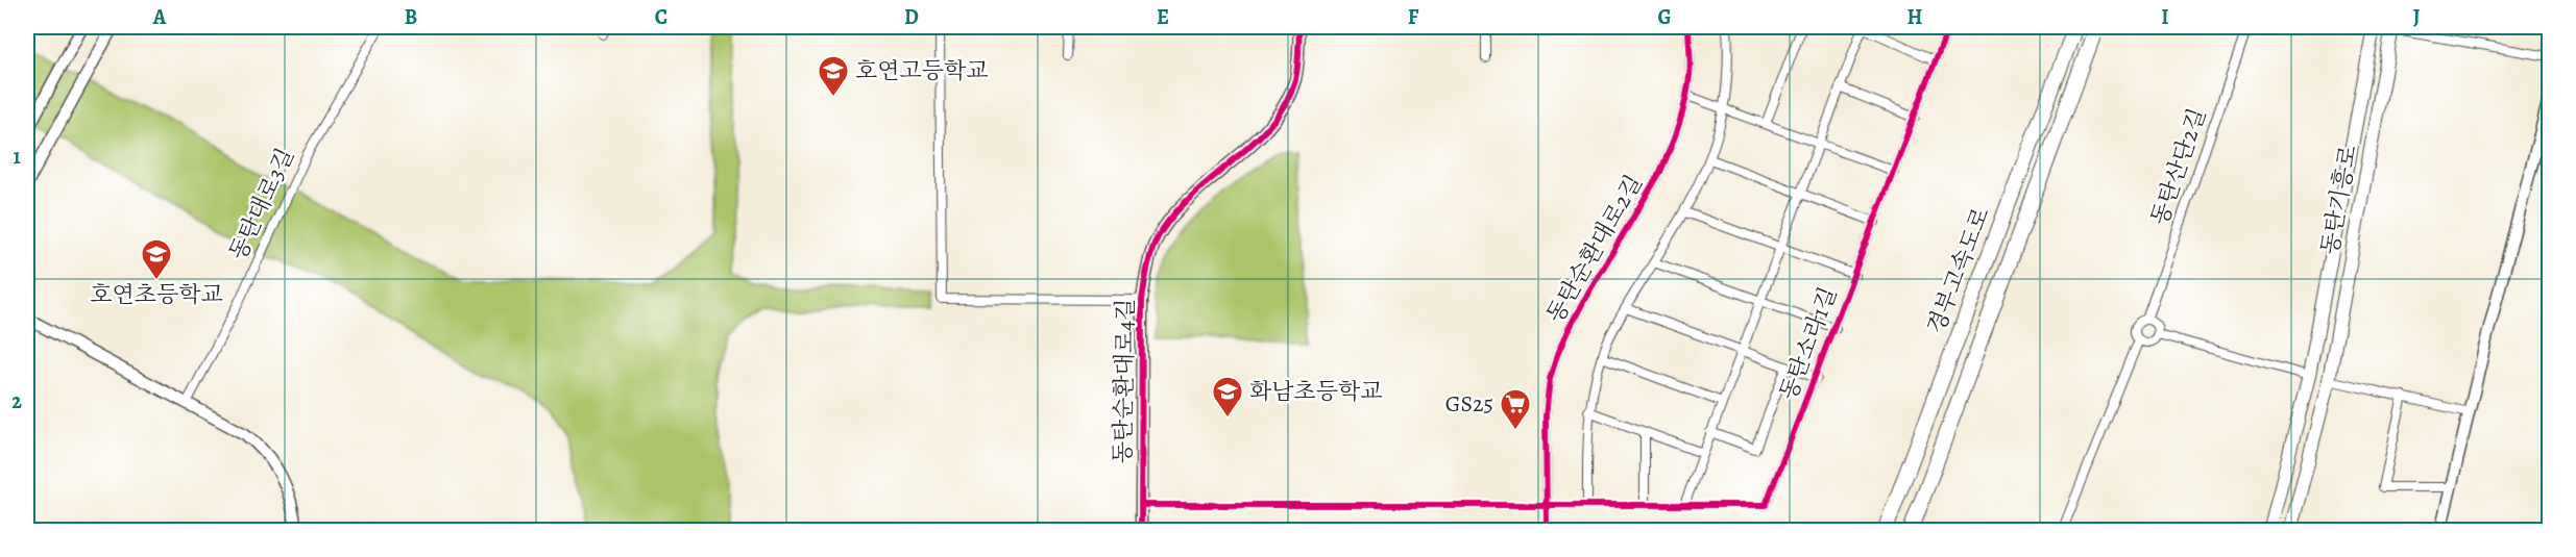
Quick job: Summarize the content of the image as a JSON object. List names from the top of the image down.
{
  "streets": {
    "highway": ["경부고속도로"],
    "main road": ["동탄기흥로"],
    "street": [
      "동탄산단2길",
      "동탄대로3길",
      "동탄순환대로2길",
      "동탄소라1길",
      "동탄순환대로4길"
    ]
  },
  "crossings": [
    ["동탄순환대로2길", "동탄소라1길"],
    ["동탄소라1길", "동탄순환대로4길"]
  ],
  "places": {
    "school or university": ["호연고등학교", "호연초등학교", "화남초등학교"],
    "supermarket": ["GS25"]
  },
  "grid": {
    "columns": [
      "A",
      "B",
      "C",
      "D",
      "E",
      "F",
      "G",
      "H",
      "I",
      "J"
    ],
    "rows": ["1", "2"]
  }
}
